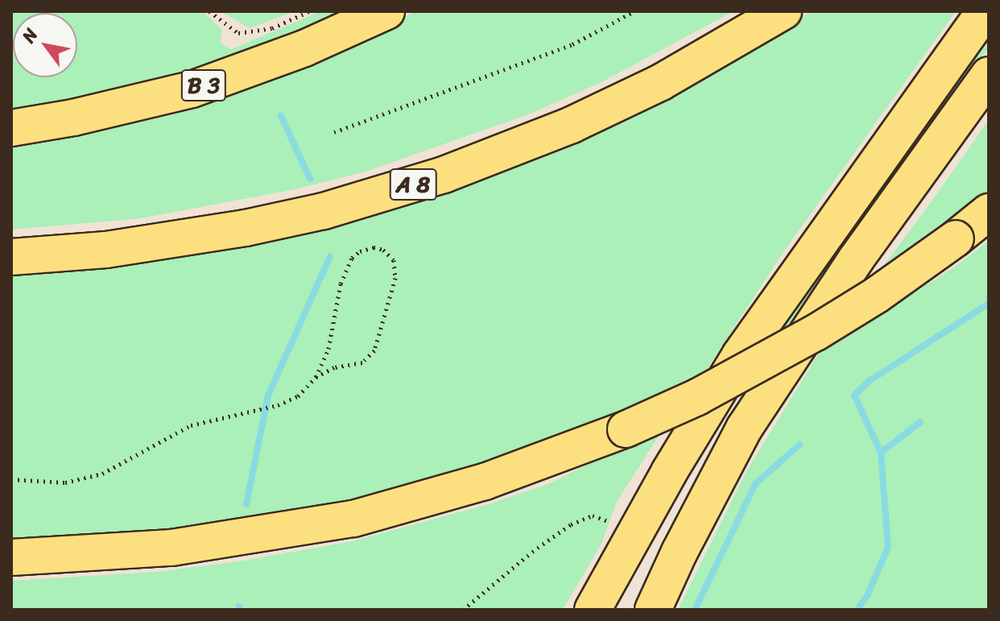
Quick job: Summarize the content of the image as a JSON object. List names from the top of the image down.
{
  "streets": {
    "main road": ["B 3", "A 8"]
  },
  "north": "top left"
}
